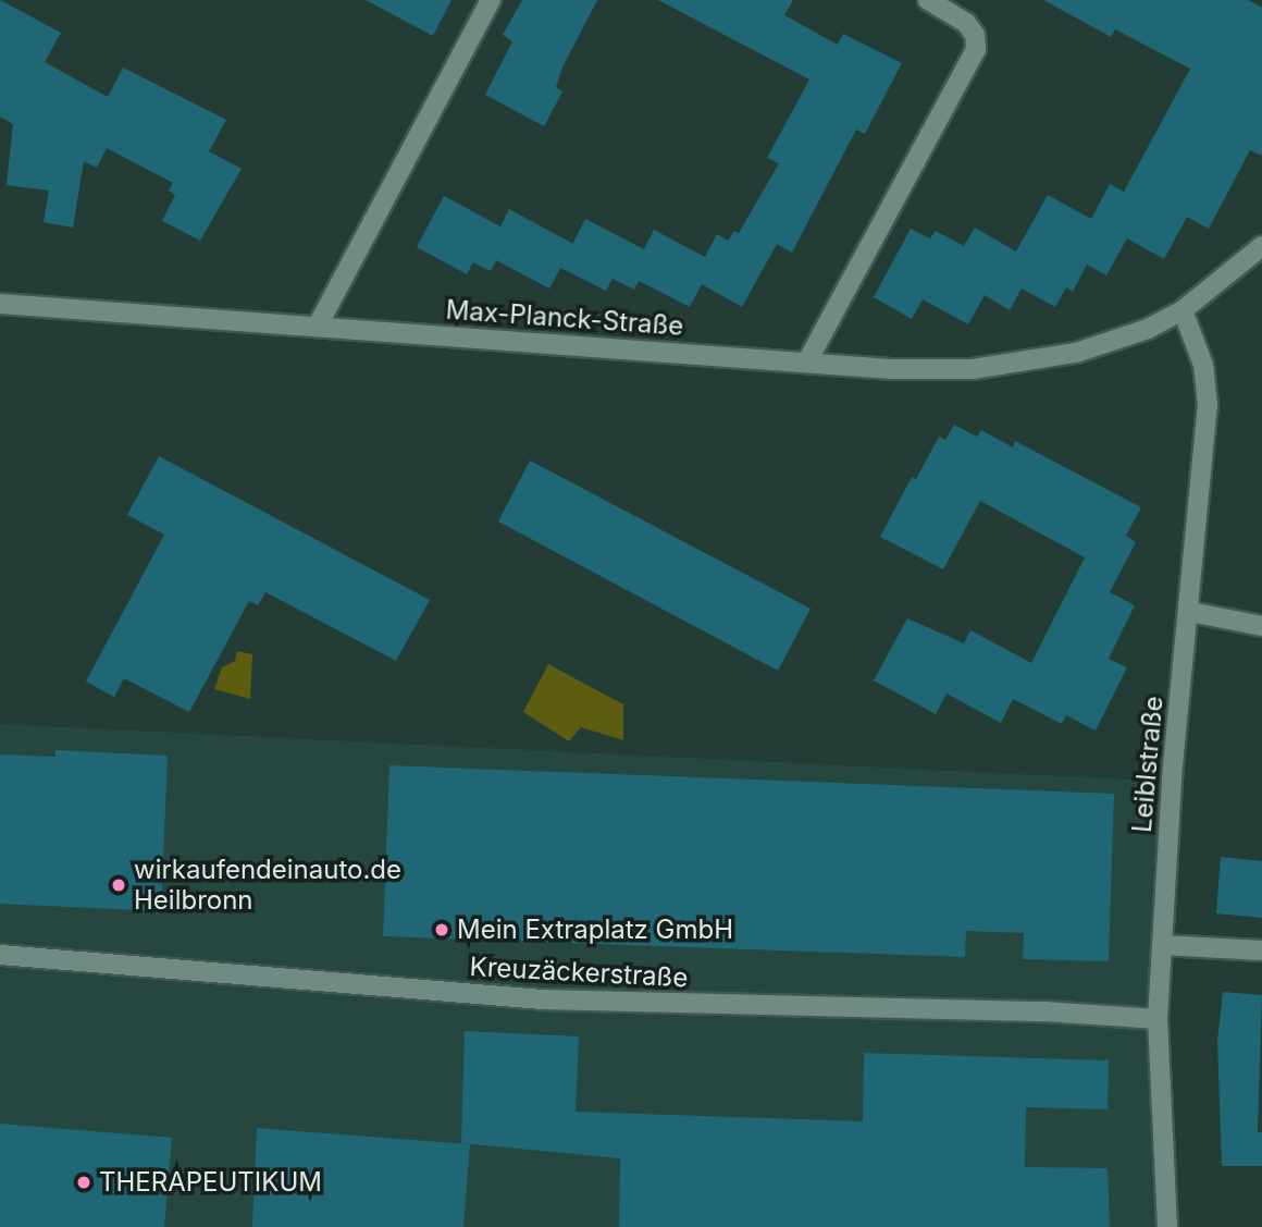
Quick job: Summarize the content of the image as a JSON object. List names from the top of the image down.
{
  "streets": {
    "street": ["Max-Planck-Straße", "Leiblstraße", "Kreuzäckerstraße"]
  },
  "crossings": [
    ["Max-Planck-Straße", "Leiblstraße"],
    ["Leiblstraße", "Kreuzäckerstraße"]
  ],
  "places": ["wirkaufendeinauto.de Heilbronn", "Mein Extraplatz GmbH", "THERAPEUTIKUM"]
}
